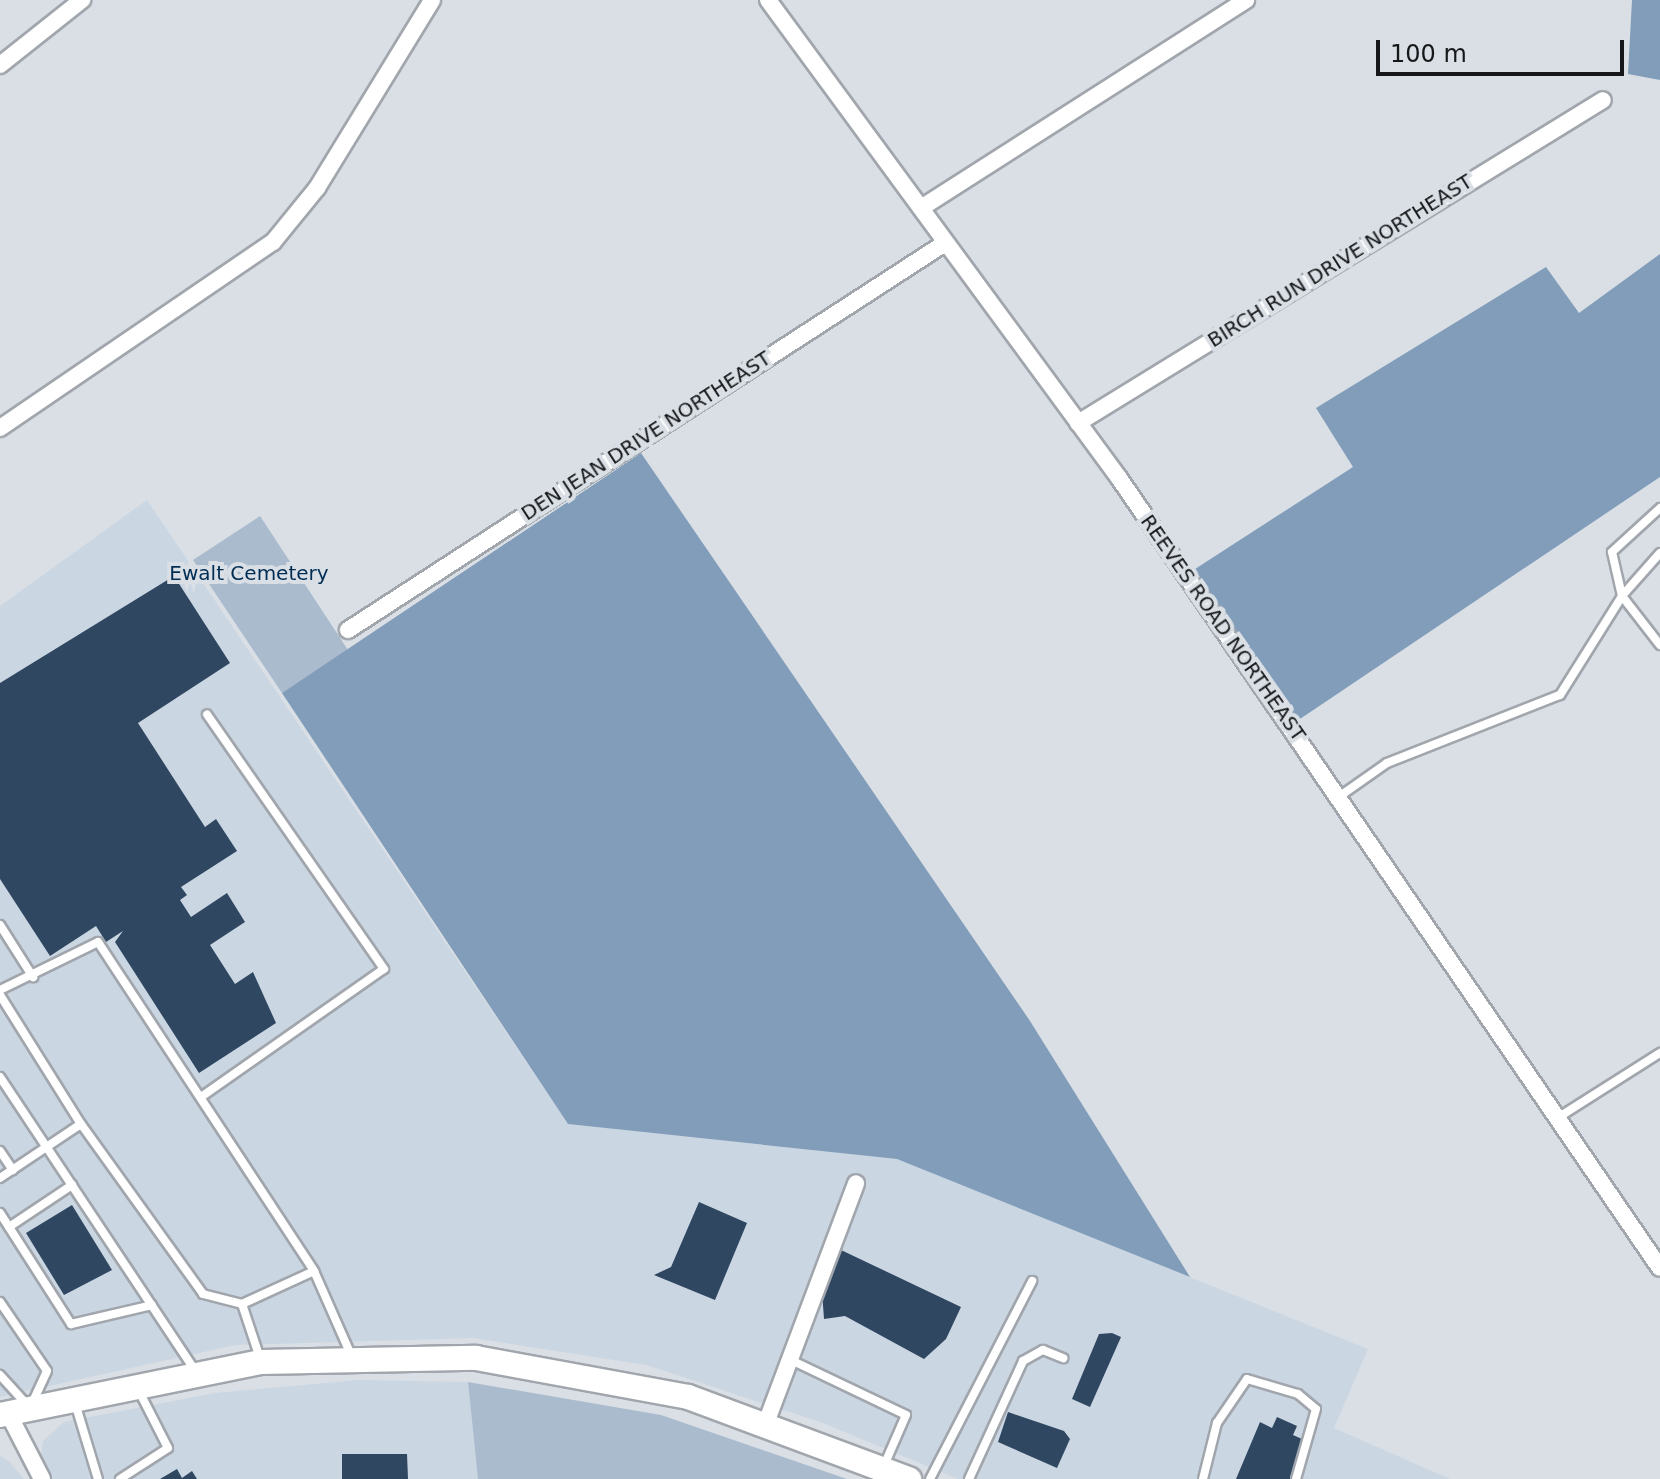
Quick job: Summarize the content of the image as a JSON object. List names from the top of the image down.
{
  "streets": {
    "street": ["BIRCH RUN DRIVE NORTHEAST", "DEN JEAN DRIVE NORTHEAST", "REEVES ROAD NORTHEAST"]
  },
  "crossings": [
    ["BIRCH RUN DRIVE NORTHEAST", "REEVES ROAD NORTHEAST"],
    ["DEN JEAN DRIVE NORTHEAST", "REEVES ROAD NORTHEAST"]
  ],
  "parks": ["Ewalt Cemetery"],
  "scale_bar": "100 m"
}
